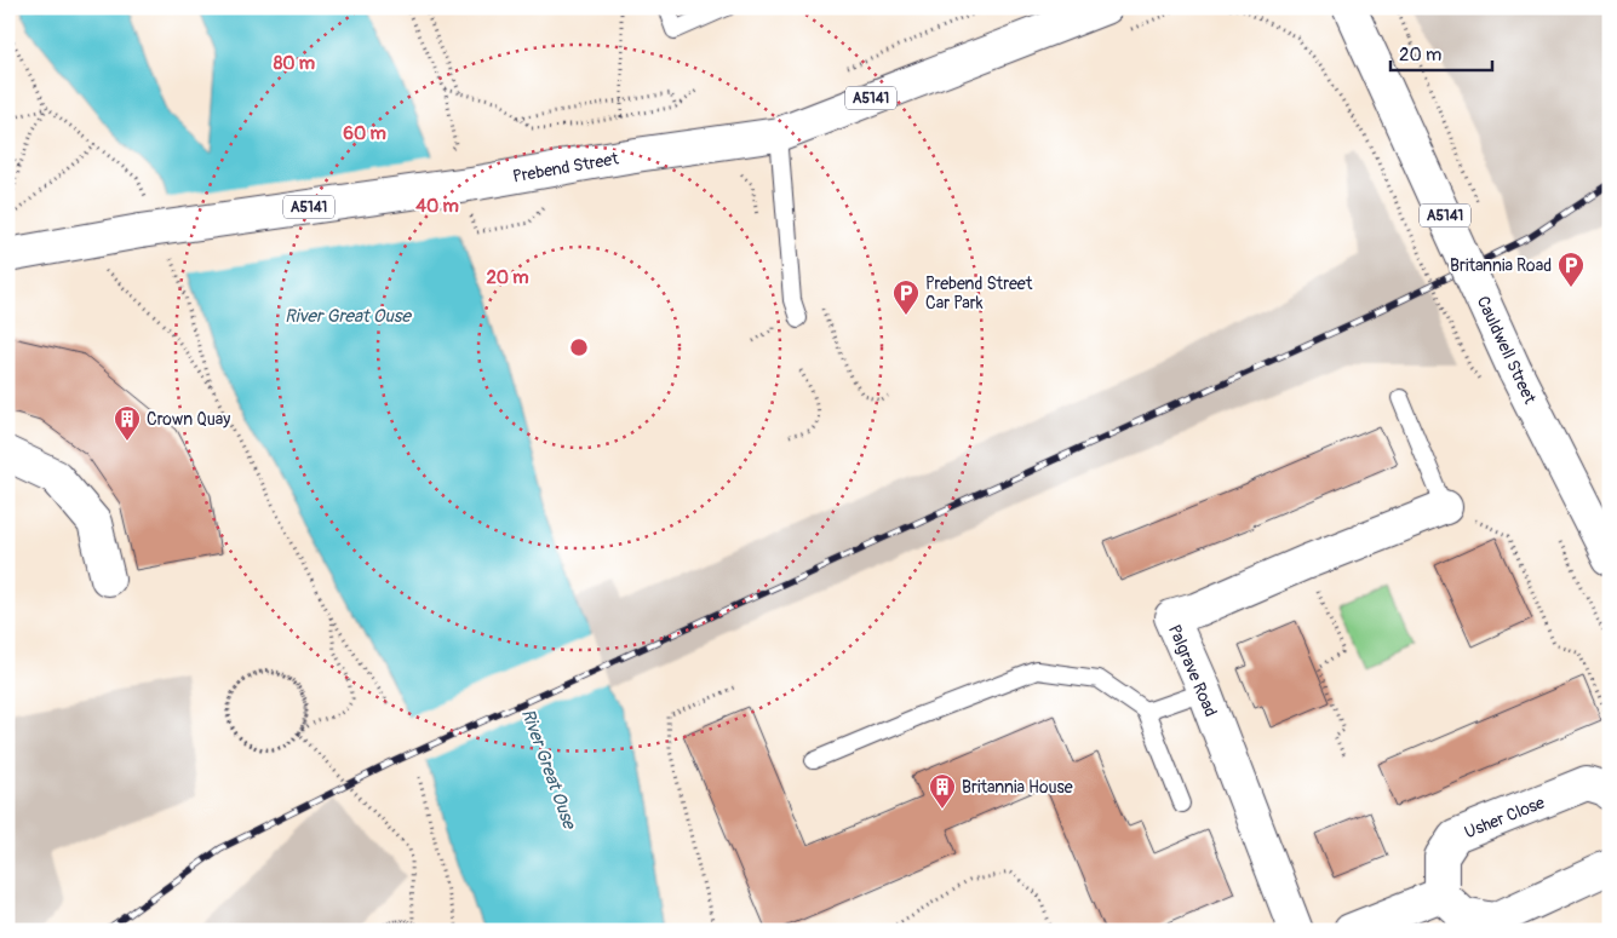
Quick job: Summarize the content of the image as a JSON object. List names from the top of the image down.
{
  "streets": {
    "main road": [
      "A5141",
      "Prebend Street",
      "Cauldwell Street",
      "Palgrave Road",
      "Usher Close"
    ]
  },
  "water": ["River Great Ouse"],
  "places": {
    "parking": ["Britannia Road", "Prebend Street Car Park"],
    "building": ["Crown Quay", "Britannia House"]
  },
  "scale_bar": "20 m",
  "rings": [
    "80 m",
    "60 m",
    "40 m",
    "20 m"
  ]
}
